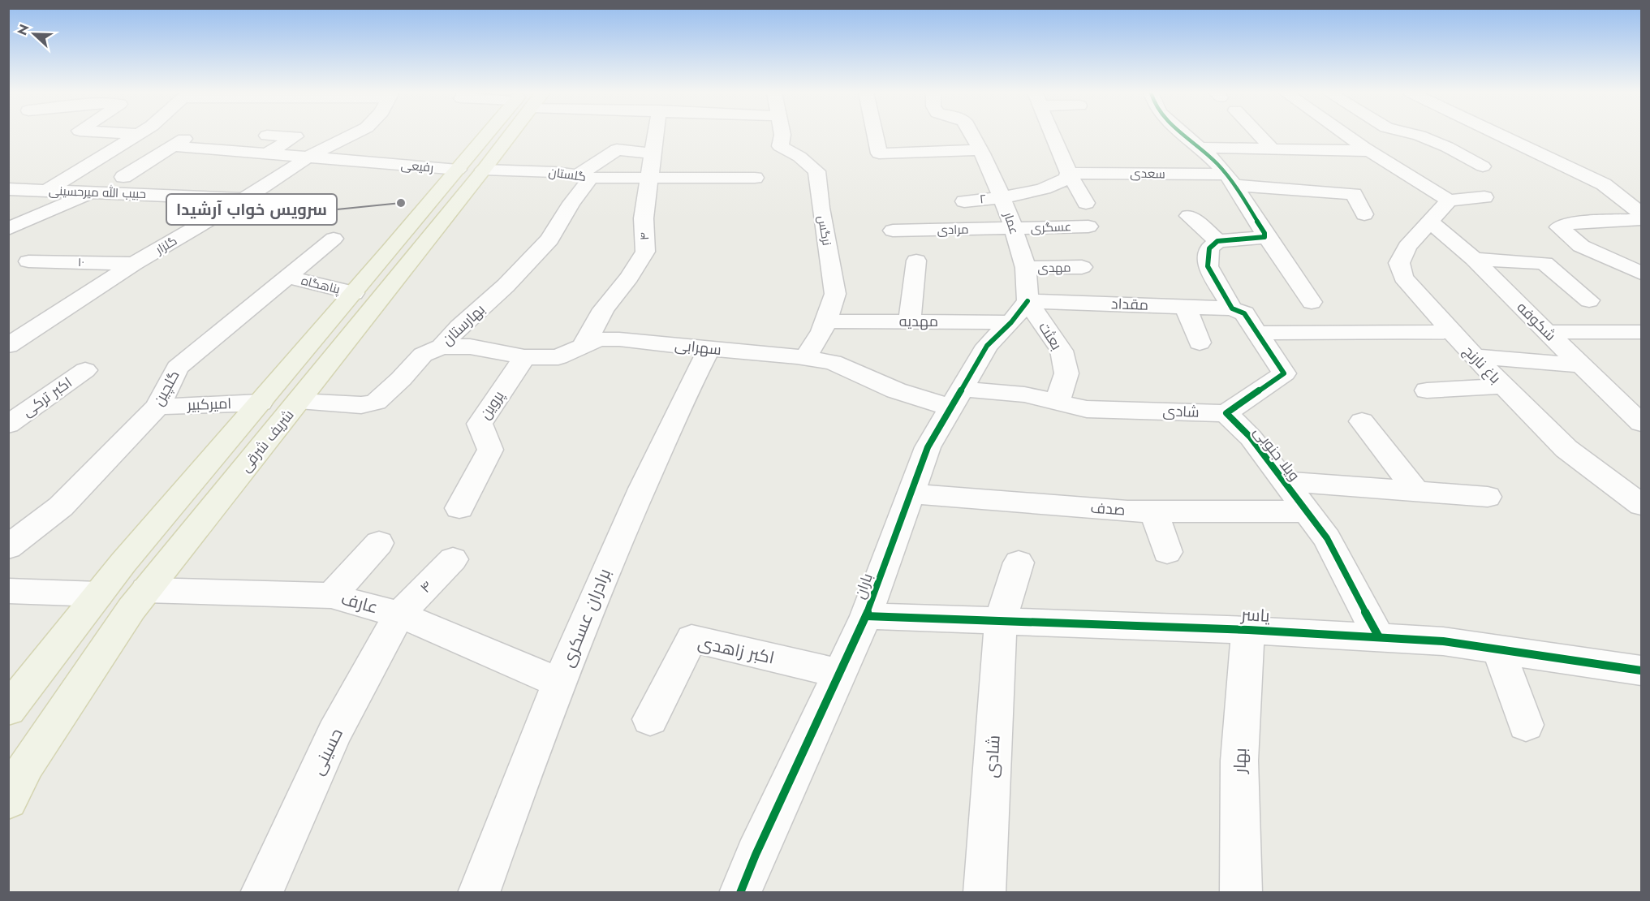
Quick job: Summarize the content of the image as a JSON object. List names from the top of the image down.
{
  "streets": {
    "main road": ["شریف شرقی"],
    "street": [
      "رفیعی",
      "سعدی",
      "گلستان",
      "حبیب الله میرحسینی",
      "۲",
      "عمار",
      "عسگری",
      "مرادی",
      "نرگس",
      "۴",
      "گلزار",
      "۱۰",
      "مهدی",
      "پناهگاه",
      "مقداد",
      "مهدیه",
      "شکوفه",
      "بهارستان",
      "بعثت",
      "سهرابی",
      "باغ نارنج",
      "گلچین",
      "اکبر ترکی",
      "امیرکبیر",
      "پروین",
      "شادی",
      "ویلا جنوبی",
      "صدف",
      "باران",
      "عارف",
      "یاسر",
      "برادران عسکری",
      "اکبر زاهدی",
      "حسینی",
      "بهار"
    ]
  },
  "crossings": [
    ["رفیعی", "گلزار"],
    ["رفیعی", "شریف شرقی"],
    ["سعدی", "۲"],
    ["گلستان", "۴"],
    ["گلستان", "بهارستان"],
    ["گلستان", "شریف شرقی"],
    ["حبیب الله میرحسینی", "گلزار"],
    ["۲", "عمار"],
    ["عمار", "عسگری"],
    ["عمار", "مرادی"],
    ["عمار", "مهدی"],
    ["عمار", "مقداد"],
    ["عمار", "مهدیه"],
    ["عمار", "بعثت"],
    ["عمار", "باران"],
    ["عسگری", "مرادی"],
    ["نرگس", "مهدیه"],
    ["نرگس", "سهرابی"],
    ["۴", "سهرابی"],
    ["۴", "عارف"],
    ["۴", "حسینی"],
    ["گلزار", "۱۰"],
    ["پناهگاه", "گلچین"],
    ["پناهگاه", "شریف شرقی"],
    ["مقداد", "مهدیه"],
    ["مقداد", "بعثت"],
    ["مقداد", "باران"],
    ["مهدیه", "بعثت"],
    ["مهدیه", "باران"],
    ["شکوفه", "باغ نارنج"],
    ["بهارستان", "سهرابی"],
    ["بهارستان", "شریف شرقی"],
    ["بعثت", "شادی"],
    ["بعثت", "باران"],
    ["سهرابی", "پروین"],
    ["سهرابی", "شادی"],
    ["سهرابی", "باران"],
    ["سهرابی", "برادران عسکری"],
    ["گلچین", "امیرکبیر"],
    ["امیرکبیر", "شریف شرقی"],
    ["شادی", "ویلا جنوبی"],
    ["شادی", "باران"],
    ["شادی", "یاسر"],
    ["شریف شرقی", "عارف"],
    ["ویلا جنوبی", "صدف"],
    ["ویلا جنوبی", "یاسر"],
    ["صدف", "باران"],
    ["باران", "یاسر"],
    ["باران", "اکبر زاهدی"],
    ["عارف", "برادران عسکری"],
    ["عارف", "حسینی"],
    ["یاسر", "بهار"]
  ],
  "places": ["سرویس خواب آرشیدا"],
  "north": "left"
}
